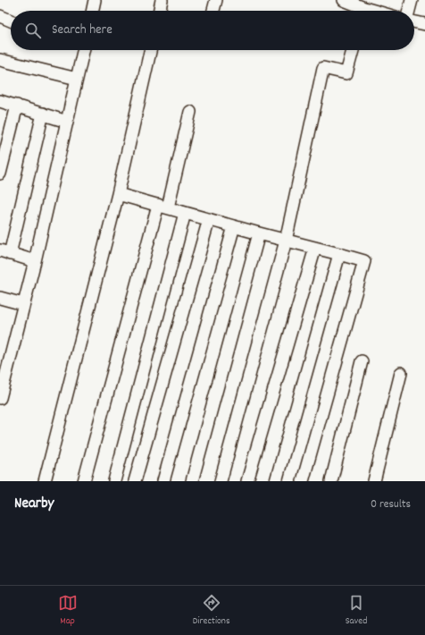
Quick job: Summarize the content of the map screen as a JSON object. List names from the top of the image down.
{
  "page": {
    "search": "Search here",
    "heading": ["Nearby", "0 results"],
    "nav": ["Map", "Directions", "Saved"]
  }
}
